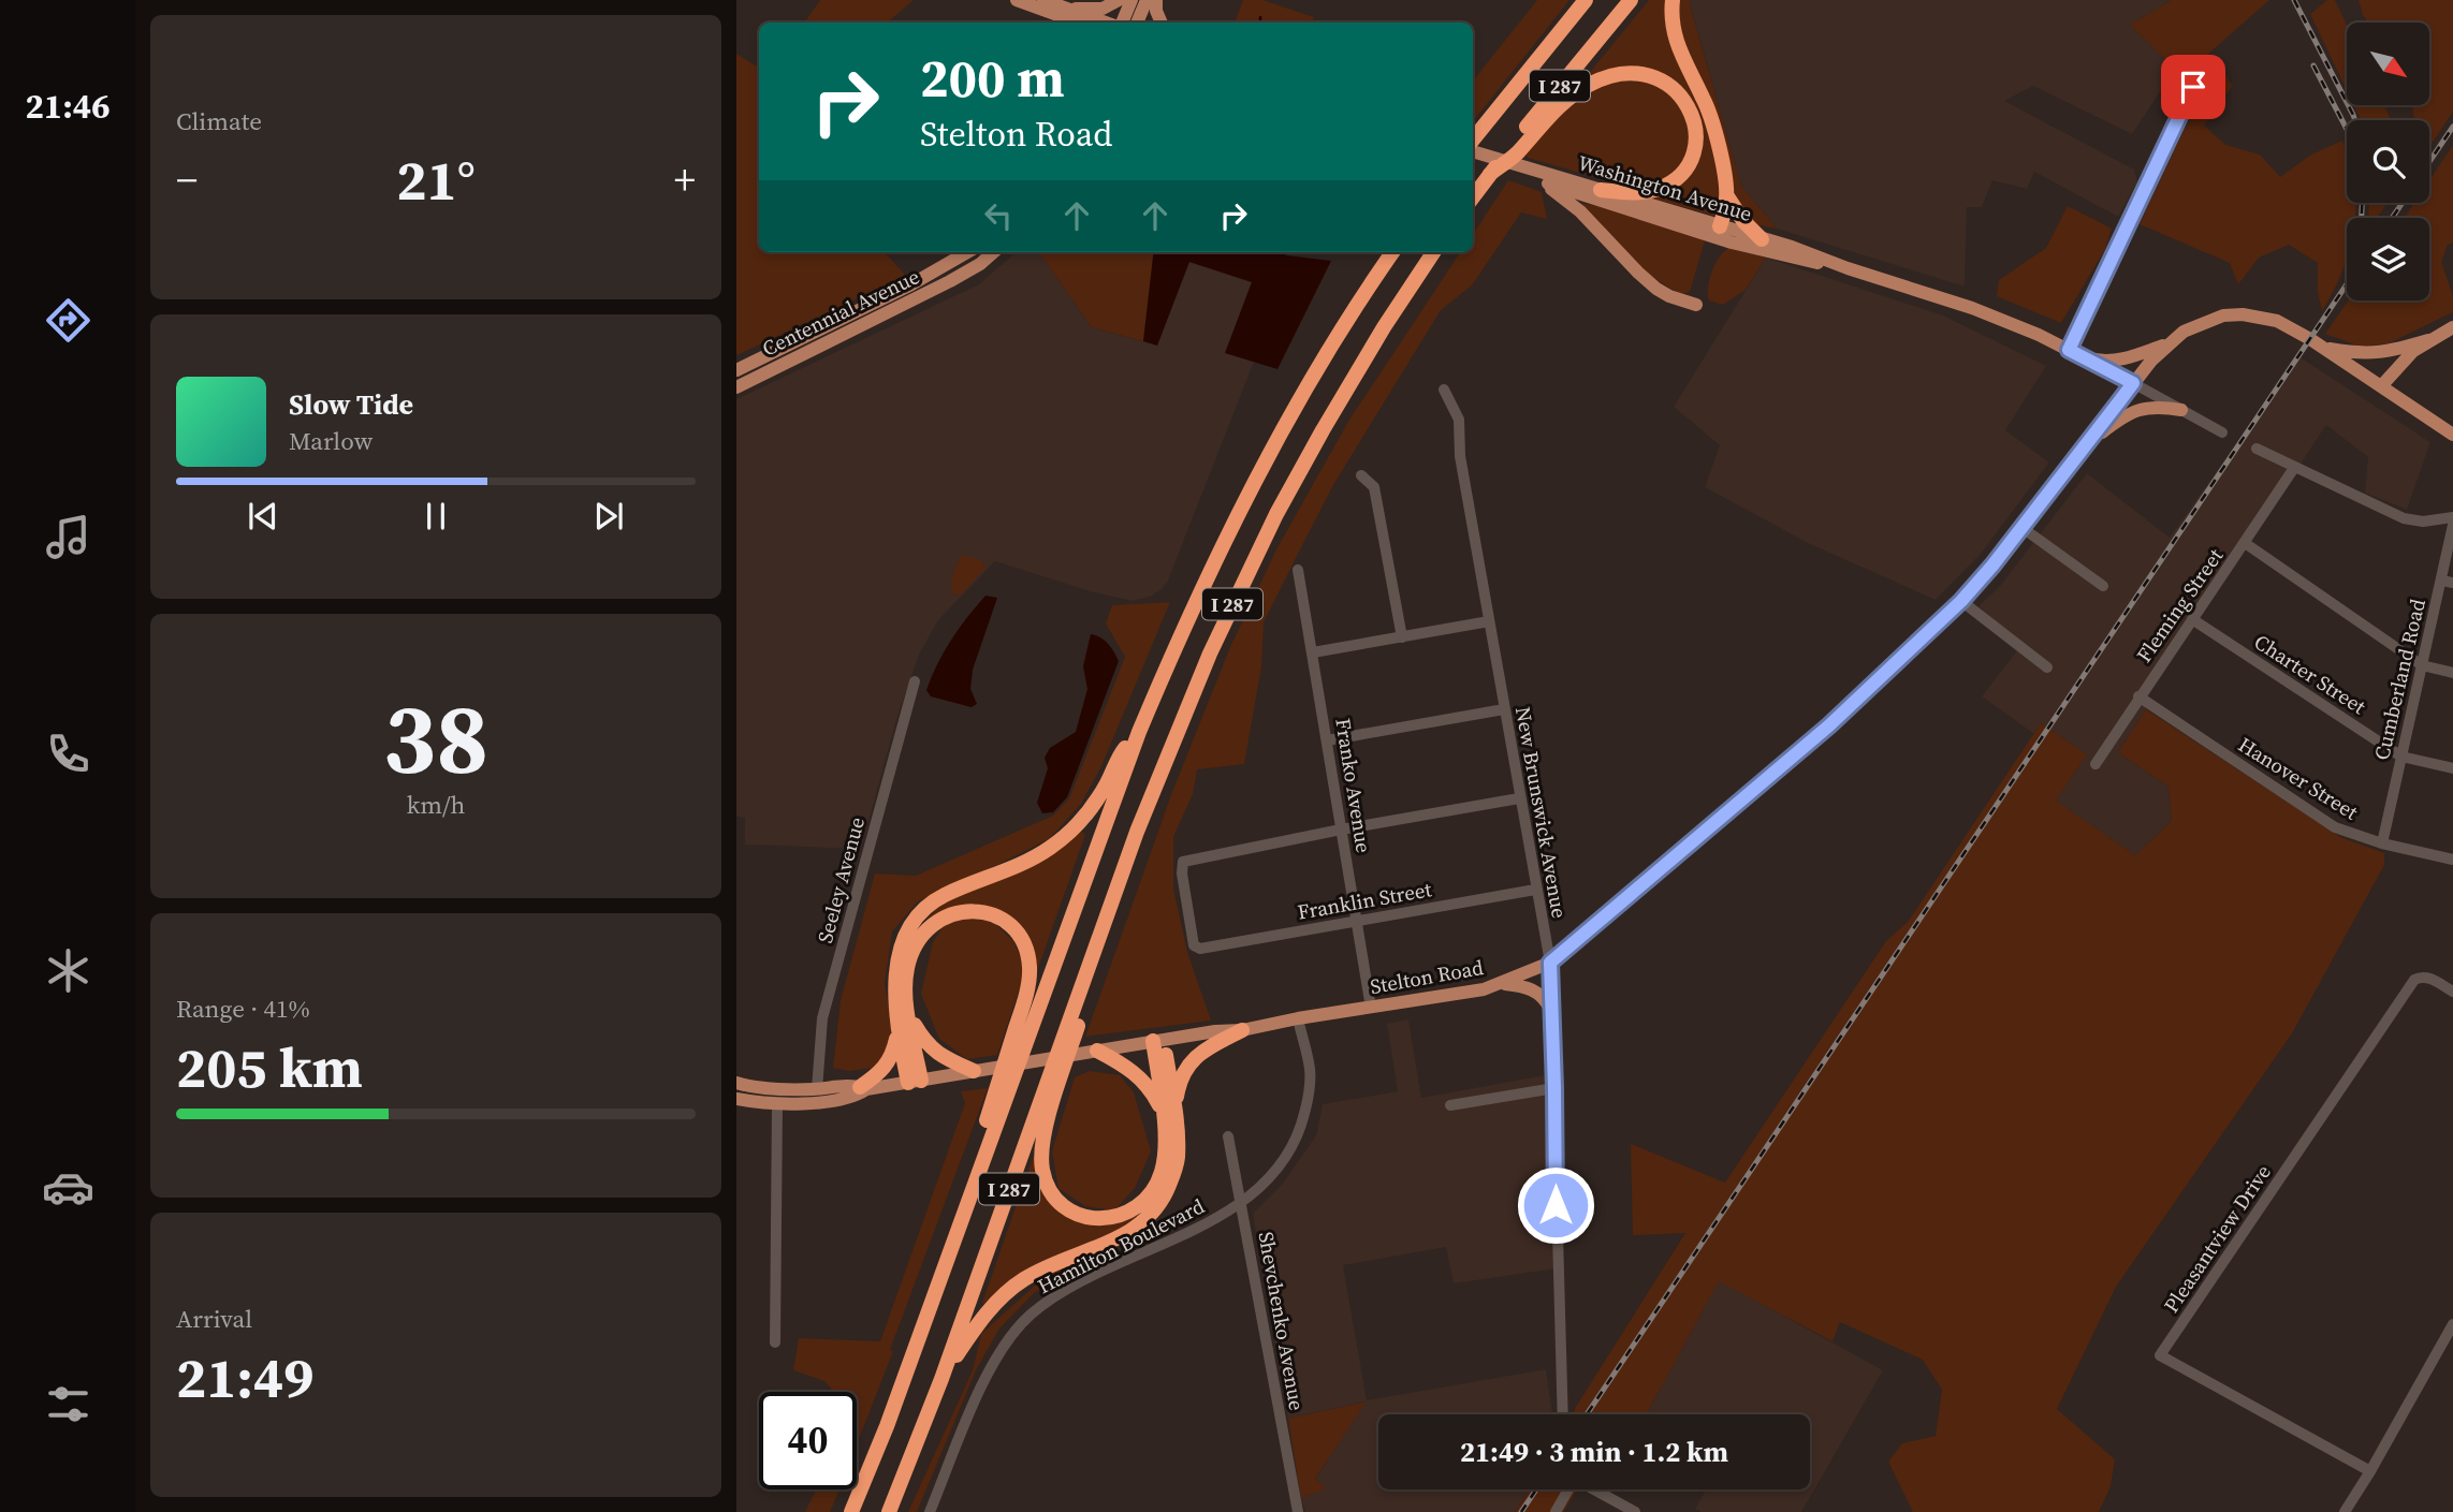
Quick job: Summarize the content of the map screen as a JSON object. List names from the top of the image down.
{
  "streets": {
    "highway": ["I 287"],
    "main road": ["Washington Avenue", "Centennial Avenue", "Stelton Road"],
    "street": [
      "Fleming Street",
      "Charter Street",
      "Cumberland Road",
      "Hanover Street",
      "Franko Avenue",
      "New Brunswick Avenue",
      "Seeley Avenue",
      "Franklin Street",
      "Pleasantview Drive",
      "Hamilton Boulevard",
      "Shevchenko Avenue"
    ]
  },
  "crossings": [
    ["Washington Avenue", "Stelton Road"],
    ["Fleming Street", "Charter Street"],
    ["Fleming Street", "Hanover Street"],
    ["Charter Street", "Cumberland Road"],
    ["Cumberland Road", "Hanover Street"],
    ["Franko Avenue", "Franklin Street"],
    ["Franko Avenue", "Stelton Road"],
    ["New Brunswick Avenue", "Franklin Street"],
    ["New Brunswick Avenue", "Stelton Road"],
    ["Seeley Avenue", "Stelton Road"],
    ["Stelton Road", "Hamilton Boulevard"],
    ["Hamilton Boulevard", "Shevchenko Avenue"]
  ],
  "north": "bottom right",
  "page": {
    "tabs": "21:46",
    "tile": [
      "Climate",
      ["38", "km/h"],
      ["Range · 41%", "205 km"],
      ["Arrival", "21:49"]
    ],
    "turn": ["200 m", "Stelton Road"],
    "heat": ["−", "21°", "+"],
    "song": ["Slow Tide", "Marlow"],
    "limit": "40",
    "trip": "21:49 · 3 min · 1.2 km"
  }
}
